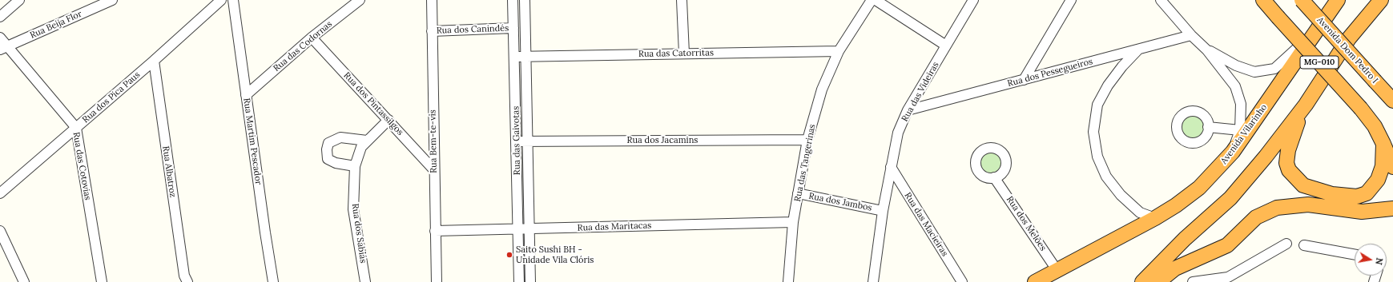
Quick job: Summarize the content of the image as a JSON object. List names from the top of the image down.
{
  "streets": {
    "highway": ["Avenida Dom Pedro I", "MG-010", "Avenida Vilarinho"],
    "street": [
      "Rua Beija Flor",
      "Rua dos Canindés",
      "Rua das Codornas",
      "Rua das Catorritas",
      "Rua dos Pessegueiros",
      "Rua das Videiras",
      "Rua dos Pica Paus",
      "Rua dos Pintassilgos",
      "Rua das Gaivotas",
      "Rua dos Jacamins",
      "Rua Martim Pescador",
      "Rua Bem-te-vis",
      "Rua das Tangerinas",
      "Rua das Cotovias",
      "Rua Albatroz",
      "Rua dos Jambos",
      "Rua dos Melões",
      "Rua das Macieiras",
      "Rua das Maritacas",
      "Rua dos Sabiás"
    ]
  },
  "crossings": [
    ["Rua Beija Flor", "Rua das Cotovias"],
    ["Rua dos Canindés", "Rua das Gaivotas"],
    ["Rua dos Canindés", "Rua Bem-te-vis"],
    ["Rua das Codornas", "Rua dos Pintassilgos"],
    ["Rua das Codornas", "Rua Martim Pescador"],
    ["Rua das Catorritas", "Rua das Gaivotas"],
    ["Rua das Catorritas", "Rua das Tangerinas"],
    ["Rua dos Pessegueiros", "Rua das Videiras"],
    ["Rua das Videiras", "Rua dos Jambos"],
    ["Rua das Videiras", "Rua das Macieiras"],
    ["Rua dos Pica Paus", "Rua das Cotovias"],
    ["Rua dos Pica Paus", "Rua Albatroz"],
    ["Rua dos Pintassilgos", "Rua Bem-te-vis"],
    ["Rua dos Pintassilgos", "Rua dos Sabiás"],
    ["Avenida Vilarinho", "Rua dos Melões"],
    ["Rua das Gaivotas", "Rua dos Jacamins"],
    ["Rua das Gaivotas", "Rua das Maritacas"],
    ["Rua dos Jacamins", "Rua das Tangerinas"],
    ["Rua Bem-te-vis", "Rua das Maritacas"],
    ["Rua das Tangerinas", "Rua dos Jambos"],
    ["Rua das Tangerinas", "Rua das Maritacas"]
  ],
  "places": ["Saito Sushi BH - Unidade Vila Clóris"],
  "north": "right"
}
